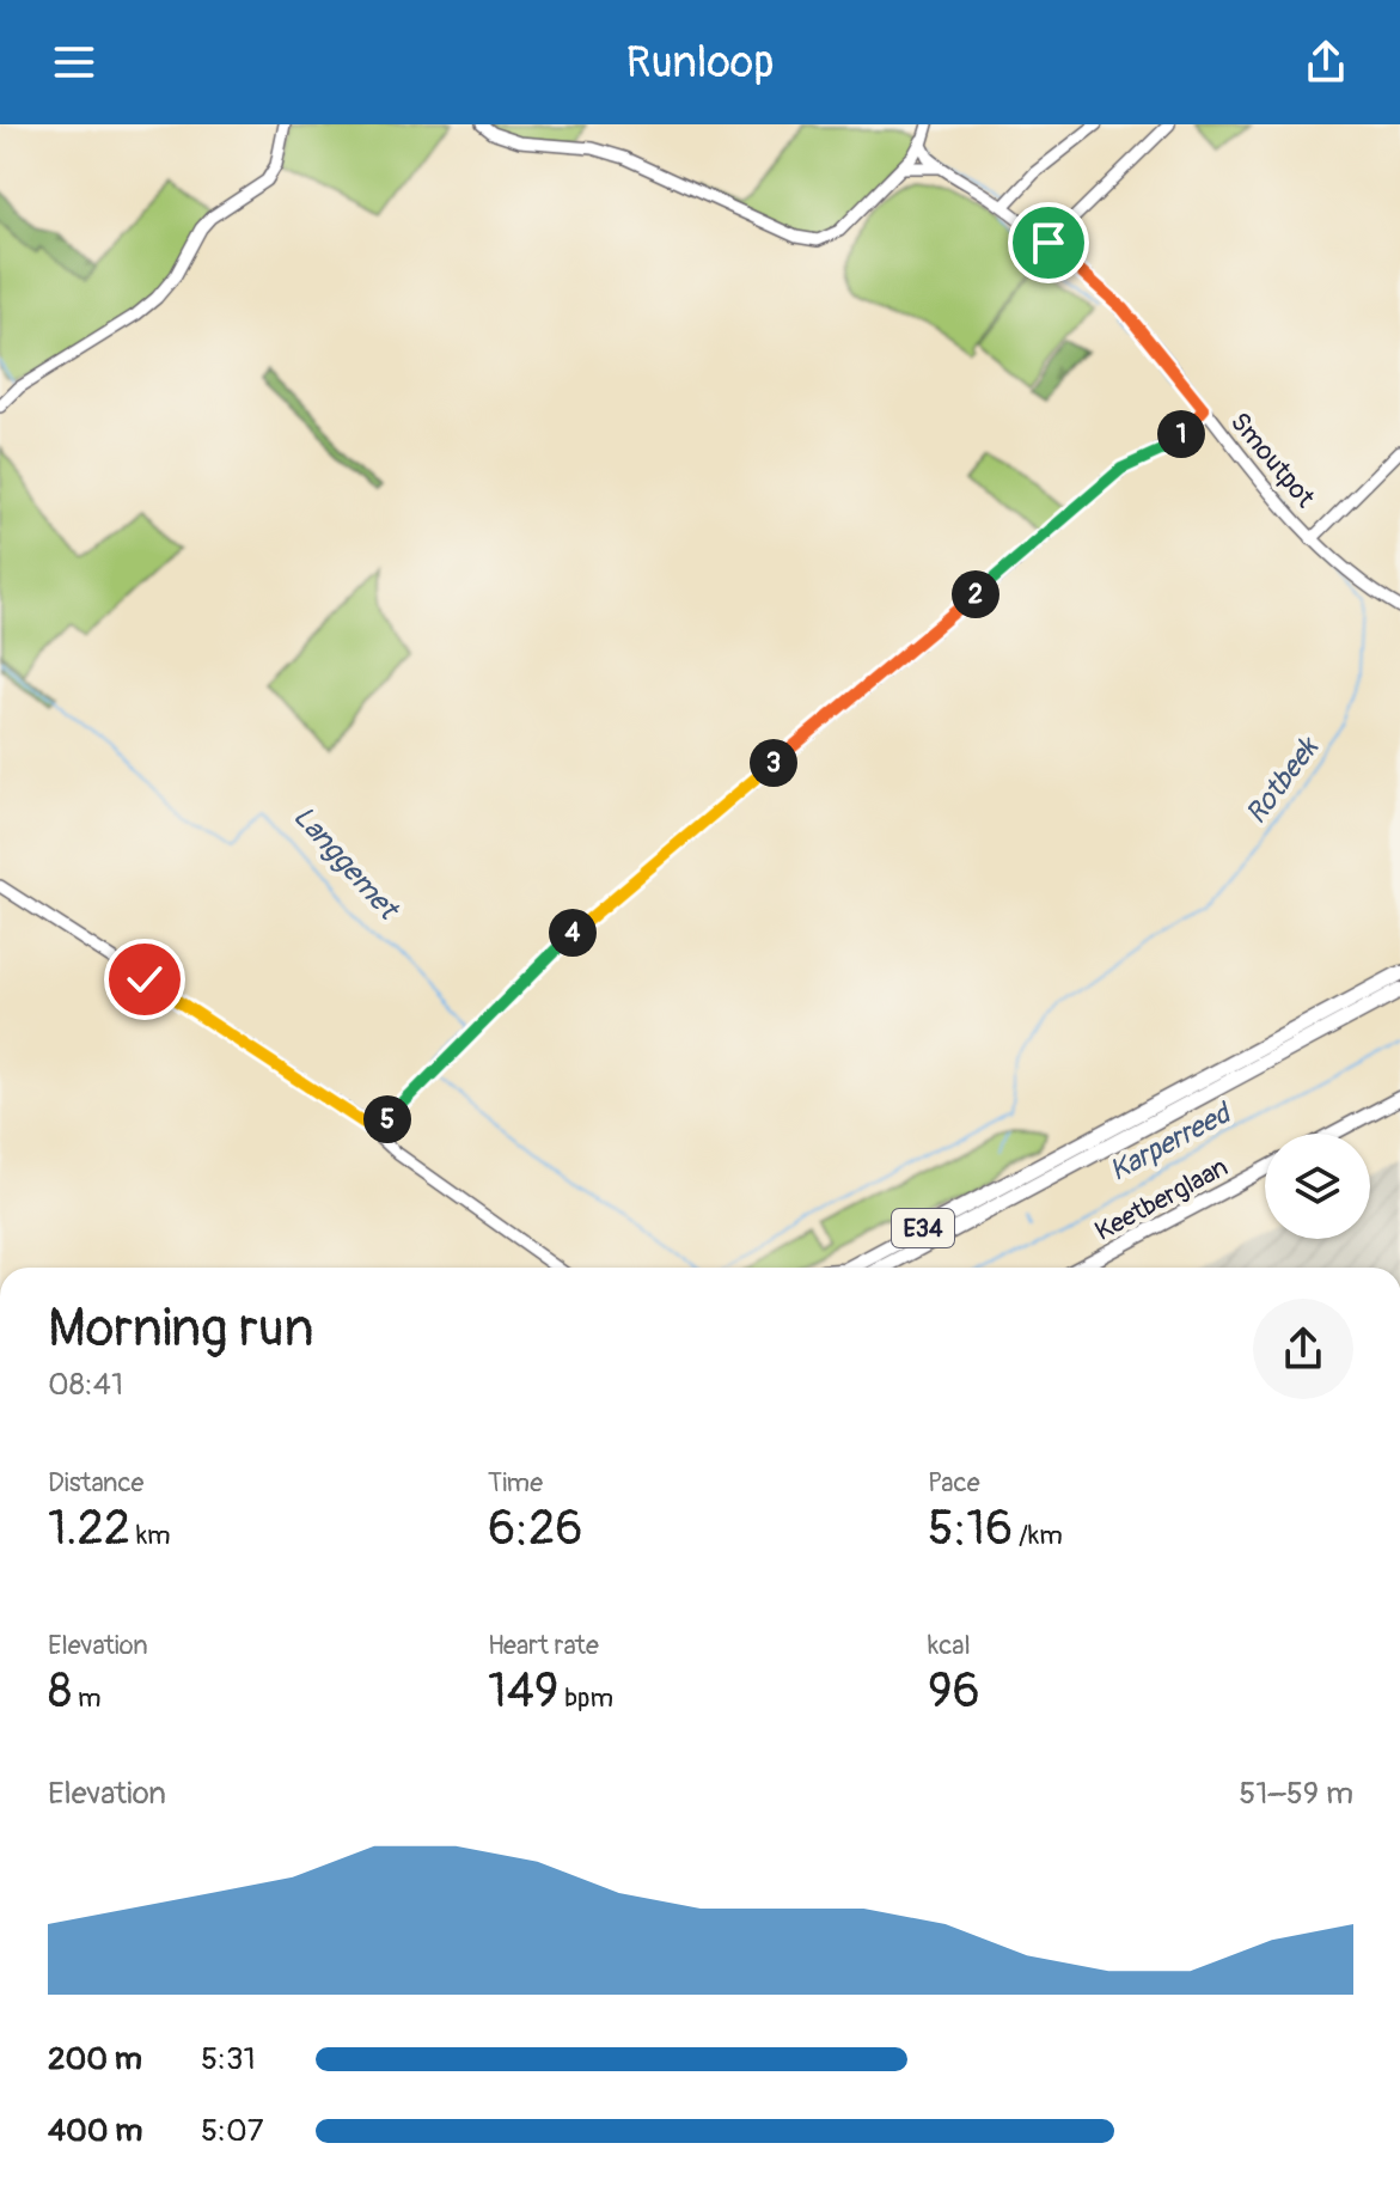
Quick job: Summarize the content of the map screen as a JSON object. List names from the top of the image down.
{
  "streets": {
    "highway": ["E34"],
    "main road": ["Keetberglaan"],
    "street": ["Smoutpot"]
  },
  "water": ["Rotbeek", "Langgemet", "Karperreed"],
  "page": {
    "header": "Runloop",
    "pins": [
      "1",
      "2",
      "3",
      "4",
      "5"
    ],
    "heading": ["Morning run", "08:41"],
    "stats": [
      ["Distance", "1.22 km"],
      ["Time", "6:26"],
      ["Pace", "5:16 /km"],
      ["Elevation", "8 m"],
      ["Heart rate", "149 bpm"],
      ["kcal", "96"]
    ],
    "chart": ["Elevation", "51–59 m"],
    "list": [
      {
        "name": "200 m",
        "note": "5:31"
      },
      {
        "name": "400 m",
        "note": "5:07"
      }
    ]
  }
}
